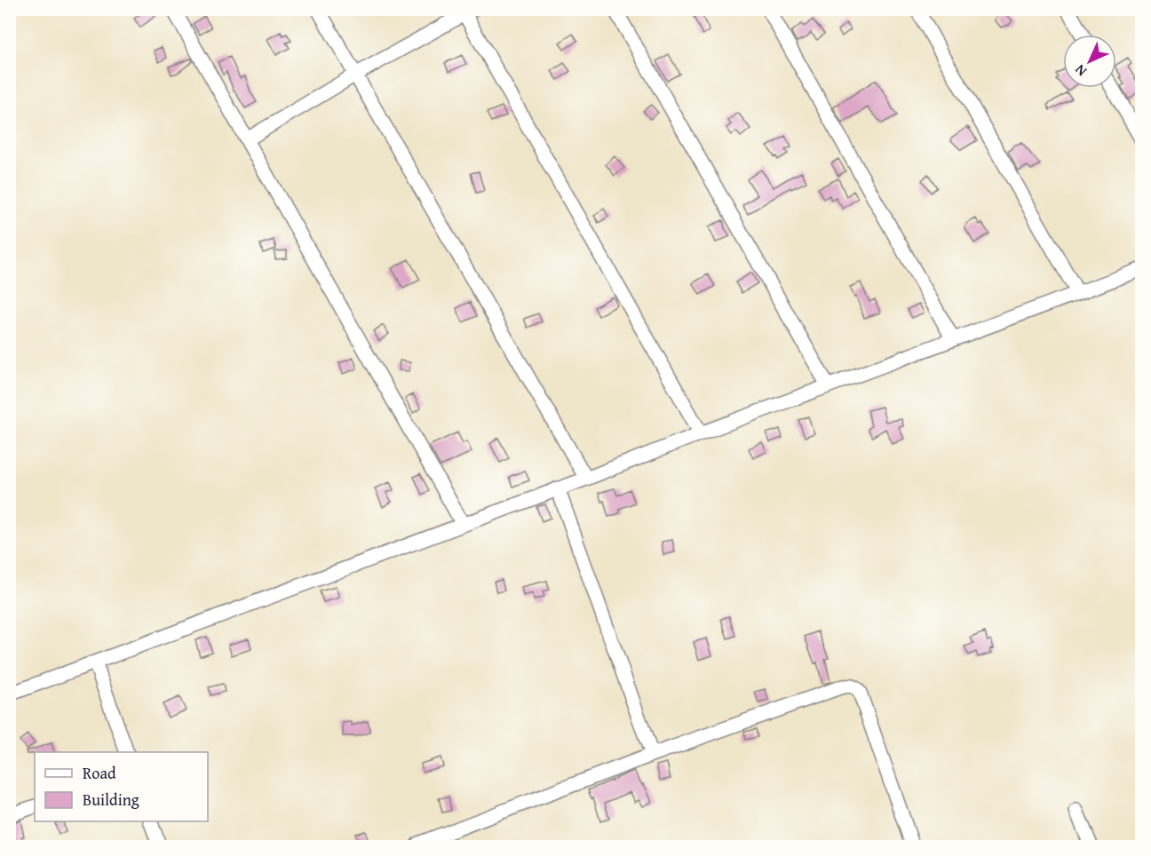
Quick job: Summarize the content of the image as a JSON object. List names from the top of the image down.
{
  "legend": ["Road", "Building"],
  "north": "bottom left"
}
